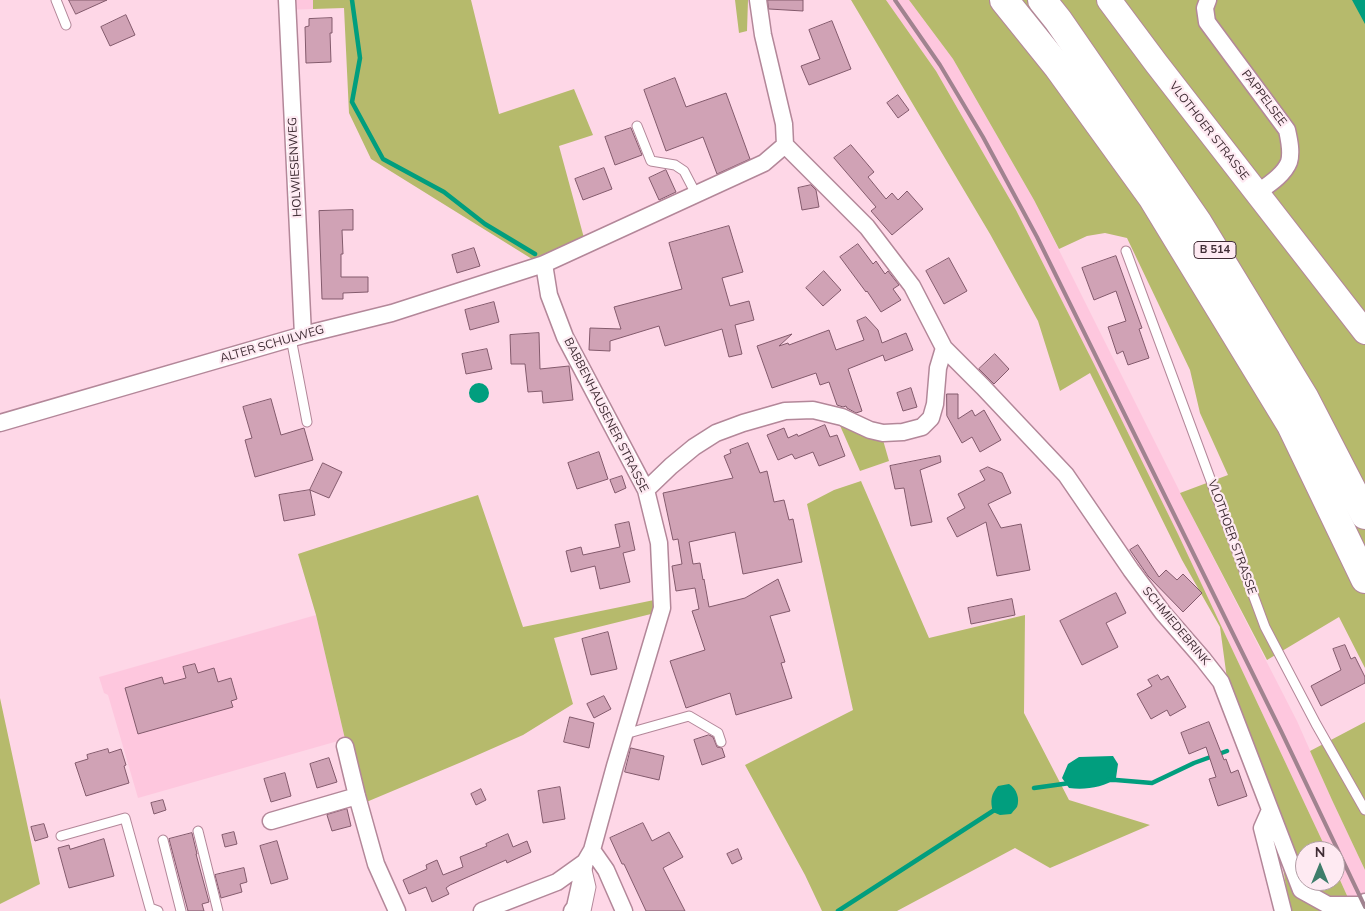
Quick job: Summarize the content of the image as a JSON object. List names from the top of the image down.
{
  "streets": {
    "highway": ["B 514"],
    "main road": ["VLOTHOER STRASSE"],
    "street": [
      "PAPPELSEE",
      "HOLWIESENWEG",
      "ALTER SCHULWEG",
      "BABBENHAUSENER STRASSE",
      "SCHMIEDEBRINK"
    ]
  },
  "crossings": [
    ["PAPPELSEE", "VLOTHOER STRASSE"],
    ["HOLWIESENWEG", "ALTER SCHULWEG"],
    ["ALTER SCHULWEG", "BABBENHAUSENER STRASSE"]
  ],
  "north": "top"
}
